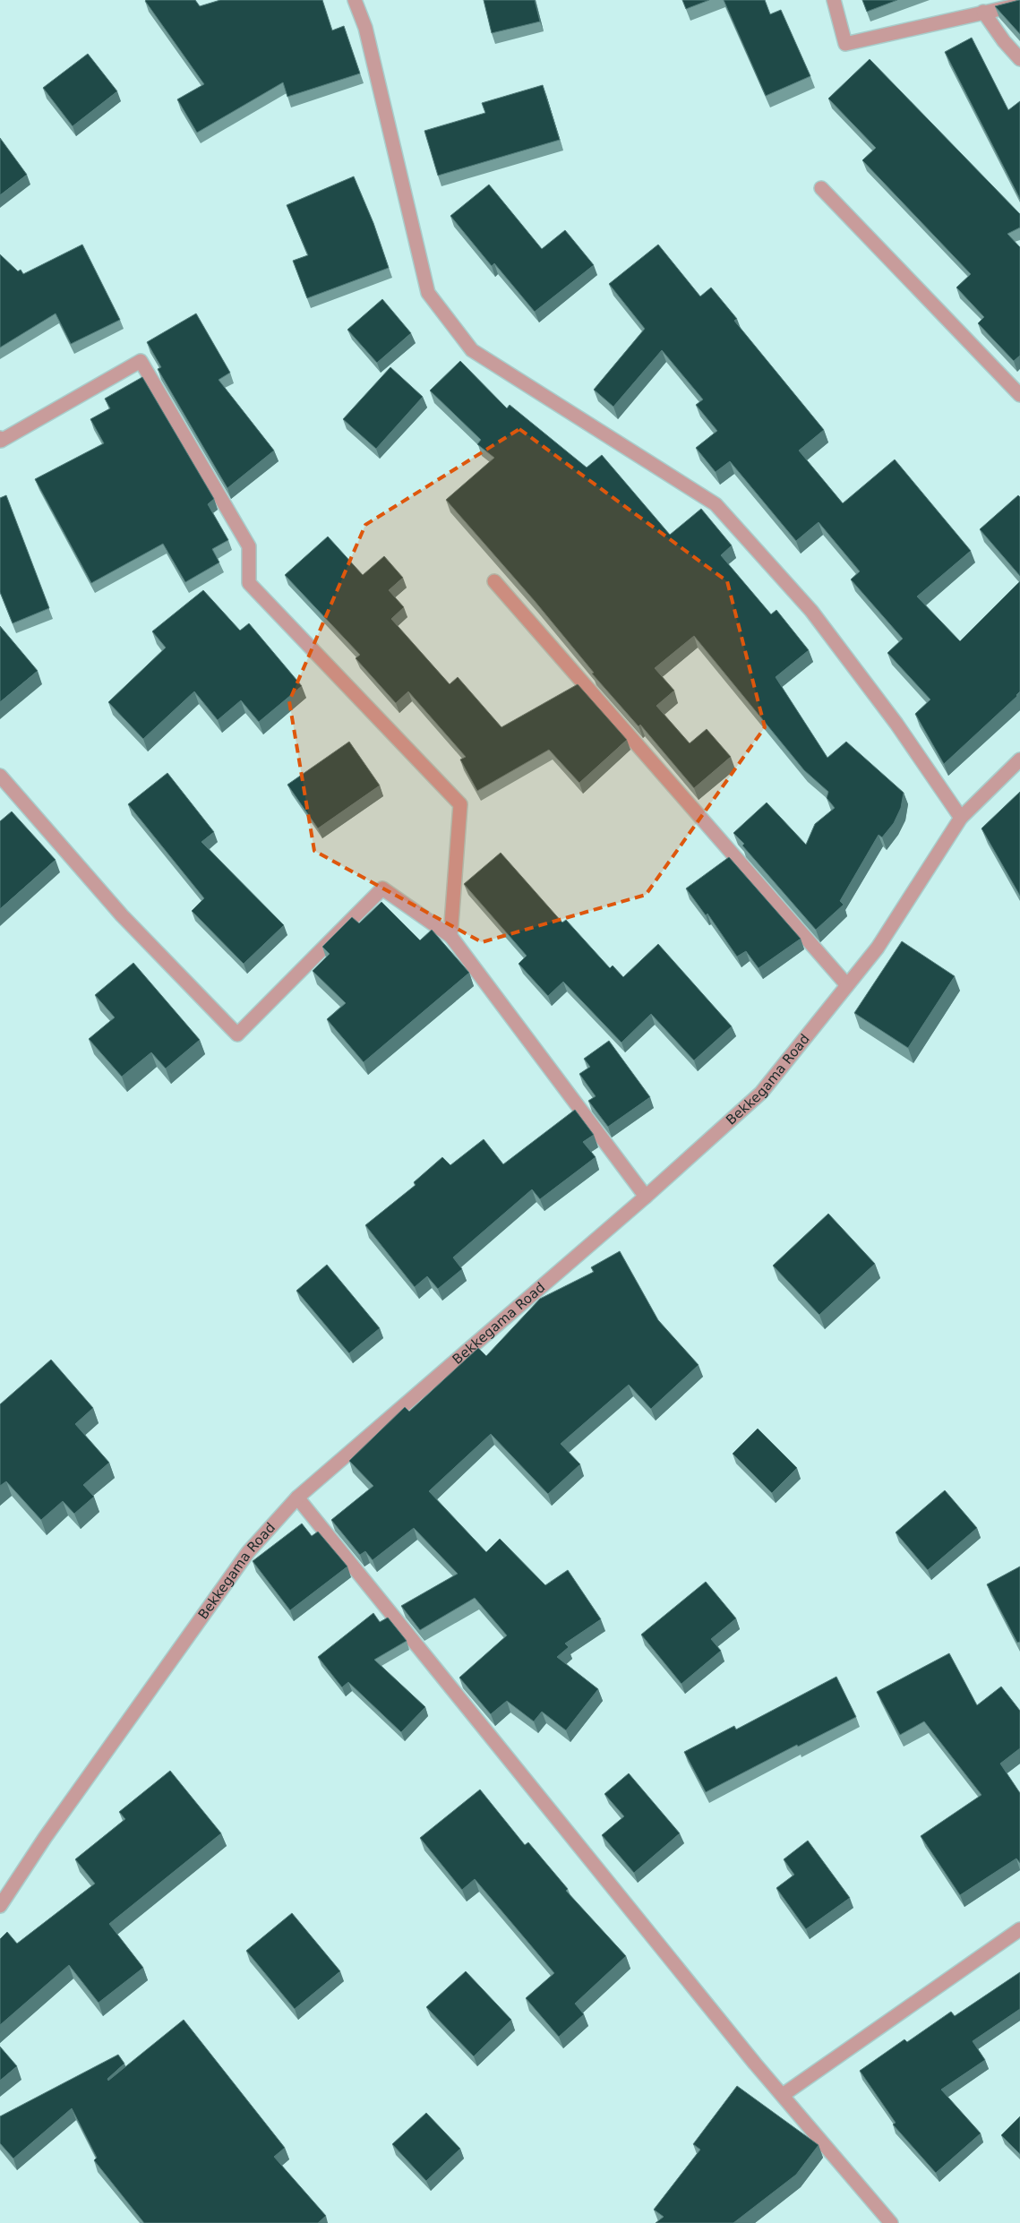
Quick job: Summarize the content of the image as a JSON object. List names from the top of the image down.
{
  "streets": {
    "street": ["Bekkegama Road"]
  }
}
